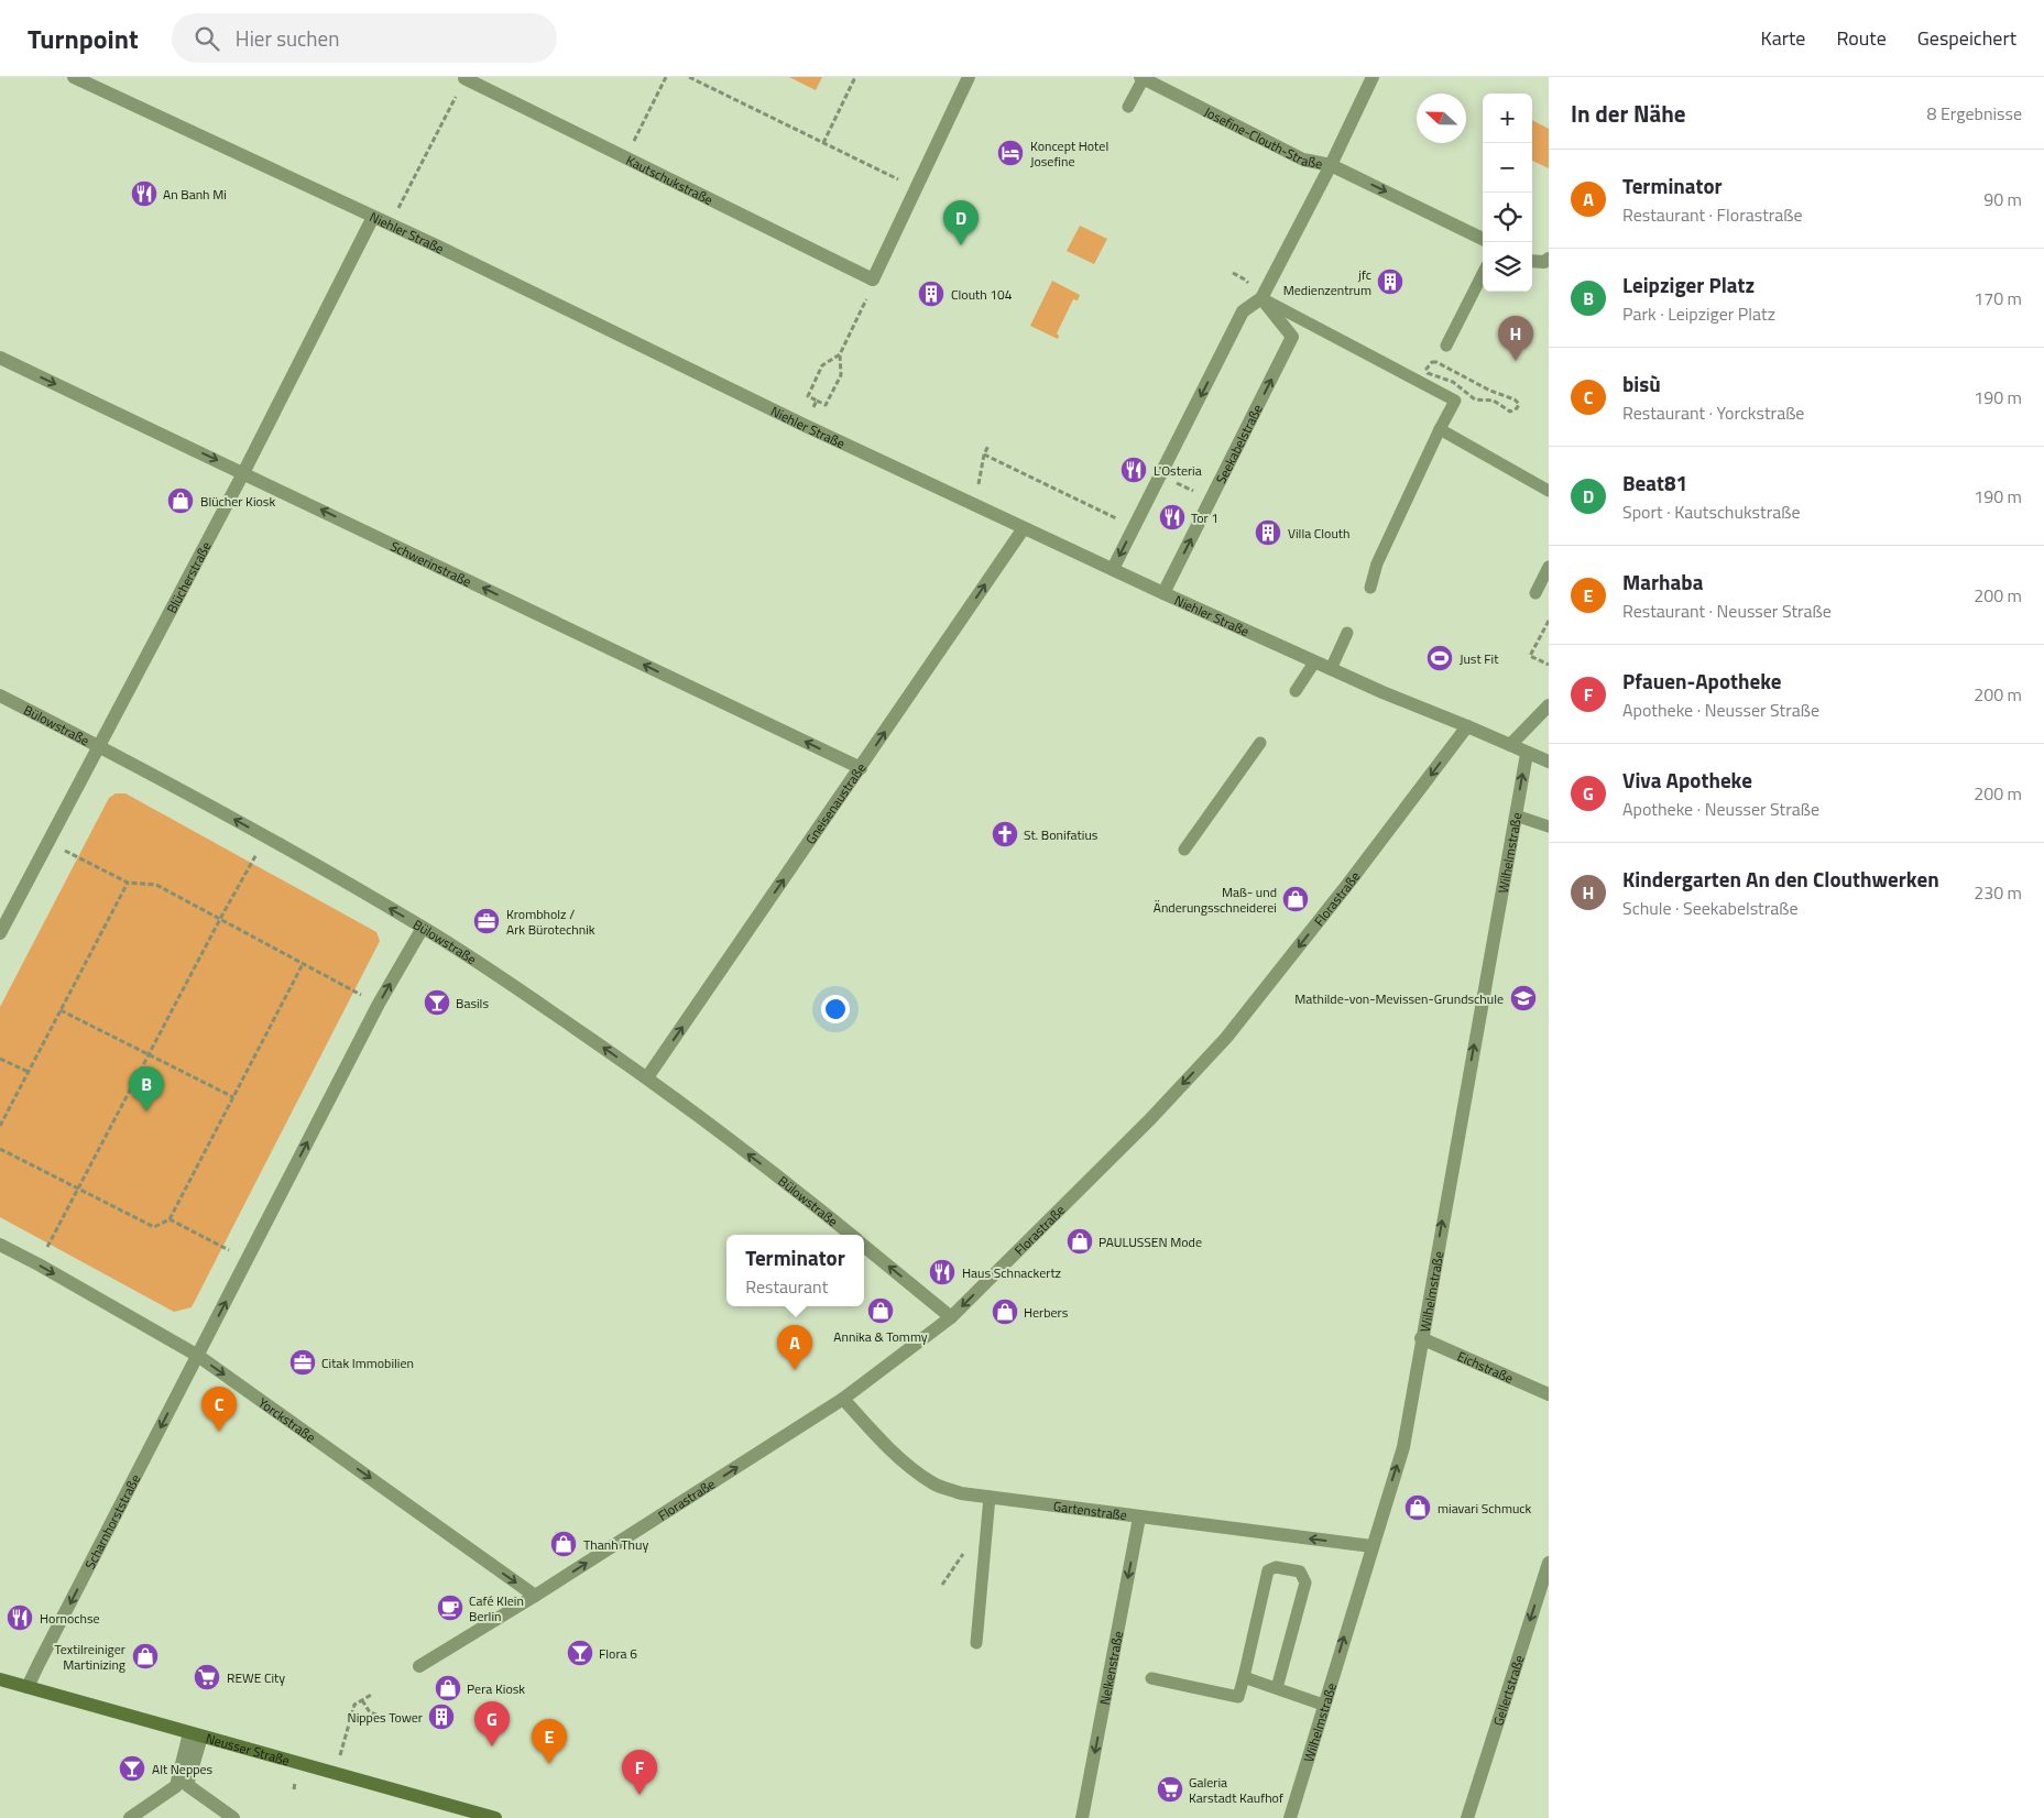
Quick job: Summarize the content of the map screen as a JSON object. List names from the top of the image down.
{
  "streets": {
    "main road": ["Neusser Straße"],
    "street": [
      "Josefine-Clouth-Straße",
      "Kautschukstraße",
      "Niehler Straße",
      "Seekabelstraße",
      "Schwerinstraße",
      "Blücherstraße",
      "Bülowstraße",
      "Gneisenaustraße",
      "Wilhelmstraße",
      "Florastraße",
      "Eichstraße",
      "Yorckstraße",
      "Gartenstraße",
      "Scharnhorststraße",
      "Nelkenstraße",
      "Gellertstraße"
    ]
  },
  "crossings": [
    ["Niehler Straße", "Seekabelstraße"],
    ["Niehler Straße", "Blücherstraße"],
    ["Niehler Straße", "Gneisenaustraße"],
    ["Niehler Straße", "Wilhelmstraße"],
    ["Niehler Straße", "Florastraße"],
    ["Schwerinstraße", "Blücherstraße"],
    ["Schwerinstraße", "Gneisenaustraße"],
    ["Blücherstraße", "Bülowstraße"],
    ["Bülowstraße", "Gneisenaustraße"],
    ["Bülowstraße", "Florastraße"],
    ["Bülowstraße", "Scharnhorststraße"],
    ["Wilhelmstraße", "Eichstraße"],
    ["Wilhelmstraße", "Gartenstraße"],
    ["Florastraße", "Yorckstraße"],
    ["Florastraße", "Gartenstraße"],
    ["Yorckstraße", "Scharnhorststraße"],
    ["Gartenstraße", "Nelkenstraße"],
    ["Scharnhorststraße", "Neusser Straße"]
  ],
  "one_way": [
    "Bülowstraße",
    "Gneisenaustraße",
    "Wilhelmstraße",
    "Yorckstraße",
    "Gartenstraße",
    "Nelkenstraße",
    "Gellertstraße"
  ],
  "places": {
    "hotel": ["Koncept Hotel Josefine"],
    "restaurant": [
      "An Banh Mi",
      "L'Osteria",
      "Tor 1",
      "Haus Schnackertz",
      "Hornochse"
    ],
    "building": [
      "jfc Medienzentrum",
      "Clouth 104",
      "Villa Clouth",
      "Nippes Tower"
    ],
    "shop": [
      "Blücher Kiosk",
      "Maß- und Änderungsschneiderei",
      "PAULUSSEN Mode",
      "Annika & Tommy",
      "Herbers",
      "miavari Schmuck",
      "Thanh Thuy",
      "Textilreiniger Martinizing",
      "Pera Kiosk"
    ],
    "sports": ["Just Fit"],
    "church": ["St. Bonifatius"],
    "office": ["Krombholz / Ark Bürotechnik", "Citak Immobilien"],
    "school or university": ["Mathilde-von-Mevissen-Grundschule"],
    "bar": ["Basils", "Flora 6", "Alt Neppes"],
    "cafe": ["Café Klein Berlin"],
    "supermarket": ["REWE City", "Galeria Karstadt Kaufhof"]
  },
  "north": "left",
  "page": {
    "header": "Turnpoint",
    "search": "Hier suchen",
    "nav": ["Karte", "Route", "Gespeichert"],
    "heading": ["In der Nähe", "8 Ergebnisse"],
    "map_buttons": ["+", "−"],
    "list": [
      {
        "mark": "A",
        "name": "Terminator",
        "note": "Restaurant · Florastraße",
        "value": "90 m"
      },
      {
        "mark": "B",
        "name": "Leipziger Platz",
        "note": "Park · Leipziger Platz",
        "value": "170 m"
      },
      {
        "mark": "C",
        "name": "bisù",
        "note": "Restaurant · Yorckstraße",
        "value": "190 m"
      },
      {
        "mark": "D",
        "name": "Beat81",
        "note": "Sport · Kautschukstraße",
        "value": "190 m"
      },
      {
        "mark": "E",
        "name": "Marhaba",
        "note": "Restaurant · Neusser Straße",
        "value": "200 m"
      },
      {
        "mark": "F",
        "name": "Pfauen-Apotheke",
        "note": "Apotheke · Neusser Straße",
        "value": "200 m"
      },
      {
        "mark": "G",
        "name": "Viva Apotheke",
        "note": "Apotheke · Neusser Straße",
        "value": "200 m"
      },
      {
        "mark": "H",
        "name": "Kindergarten An den Clouthwerken",
        "note": "Schule · Seekabelstraße",
        "value": "230 m"
      }
    ],
    "pins": [
      "D",
      "H",
      "B",
      "A",
      "C",
      "G",
      "E",
      "F"
    ],
    "popup": ["Terminator", "Restaurant"]
  }
}
